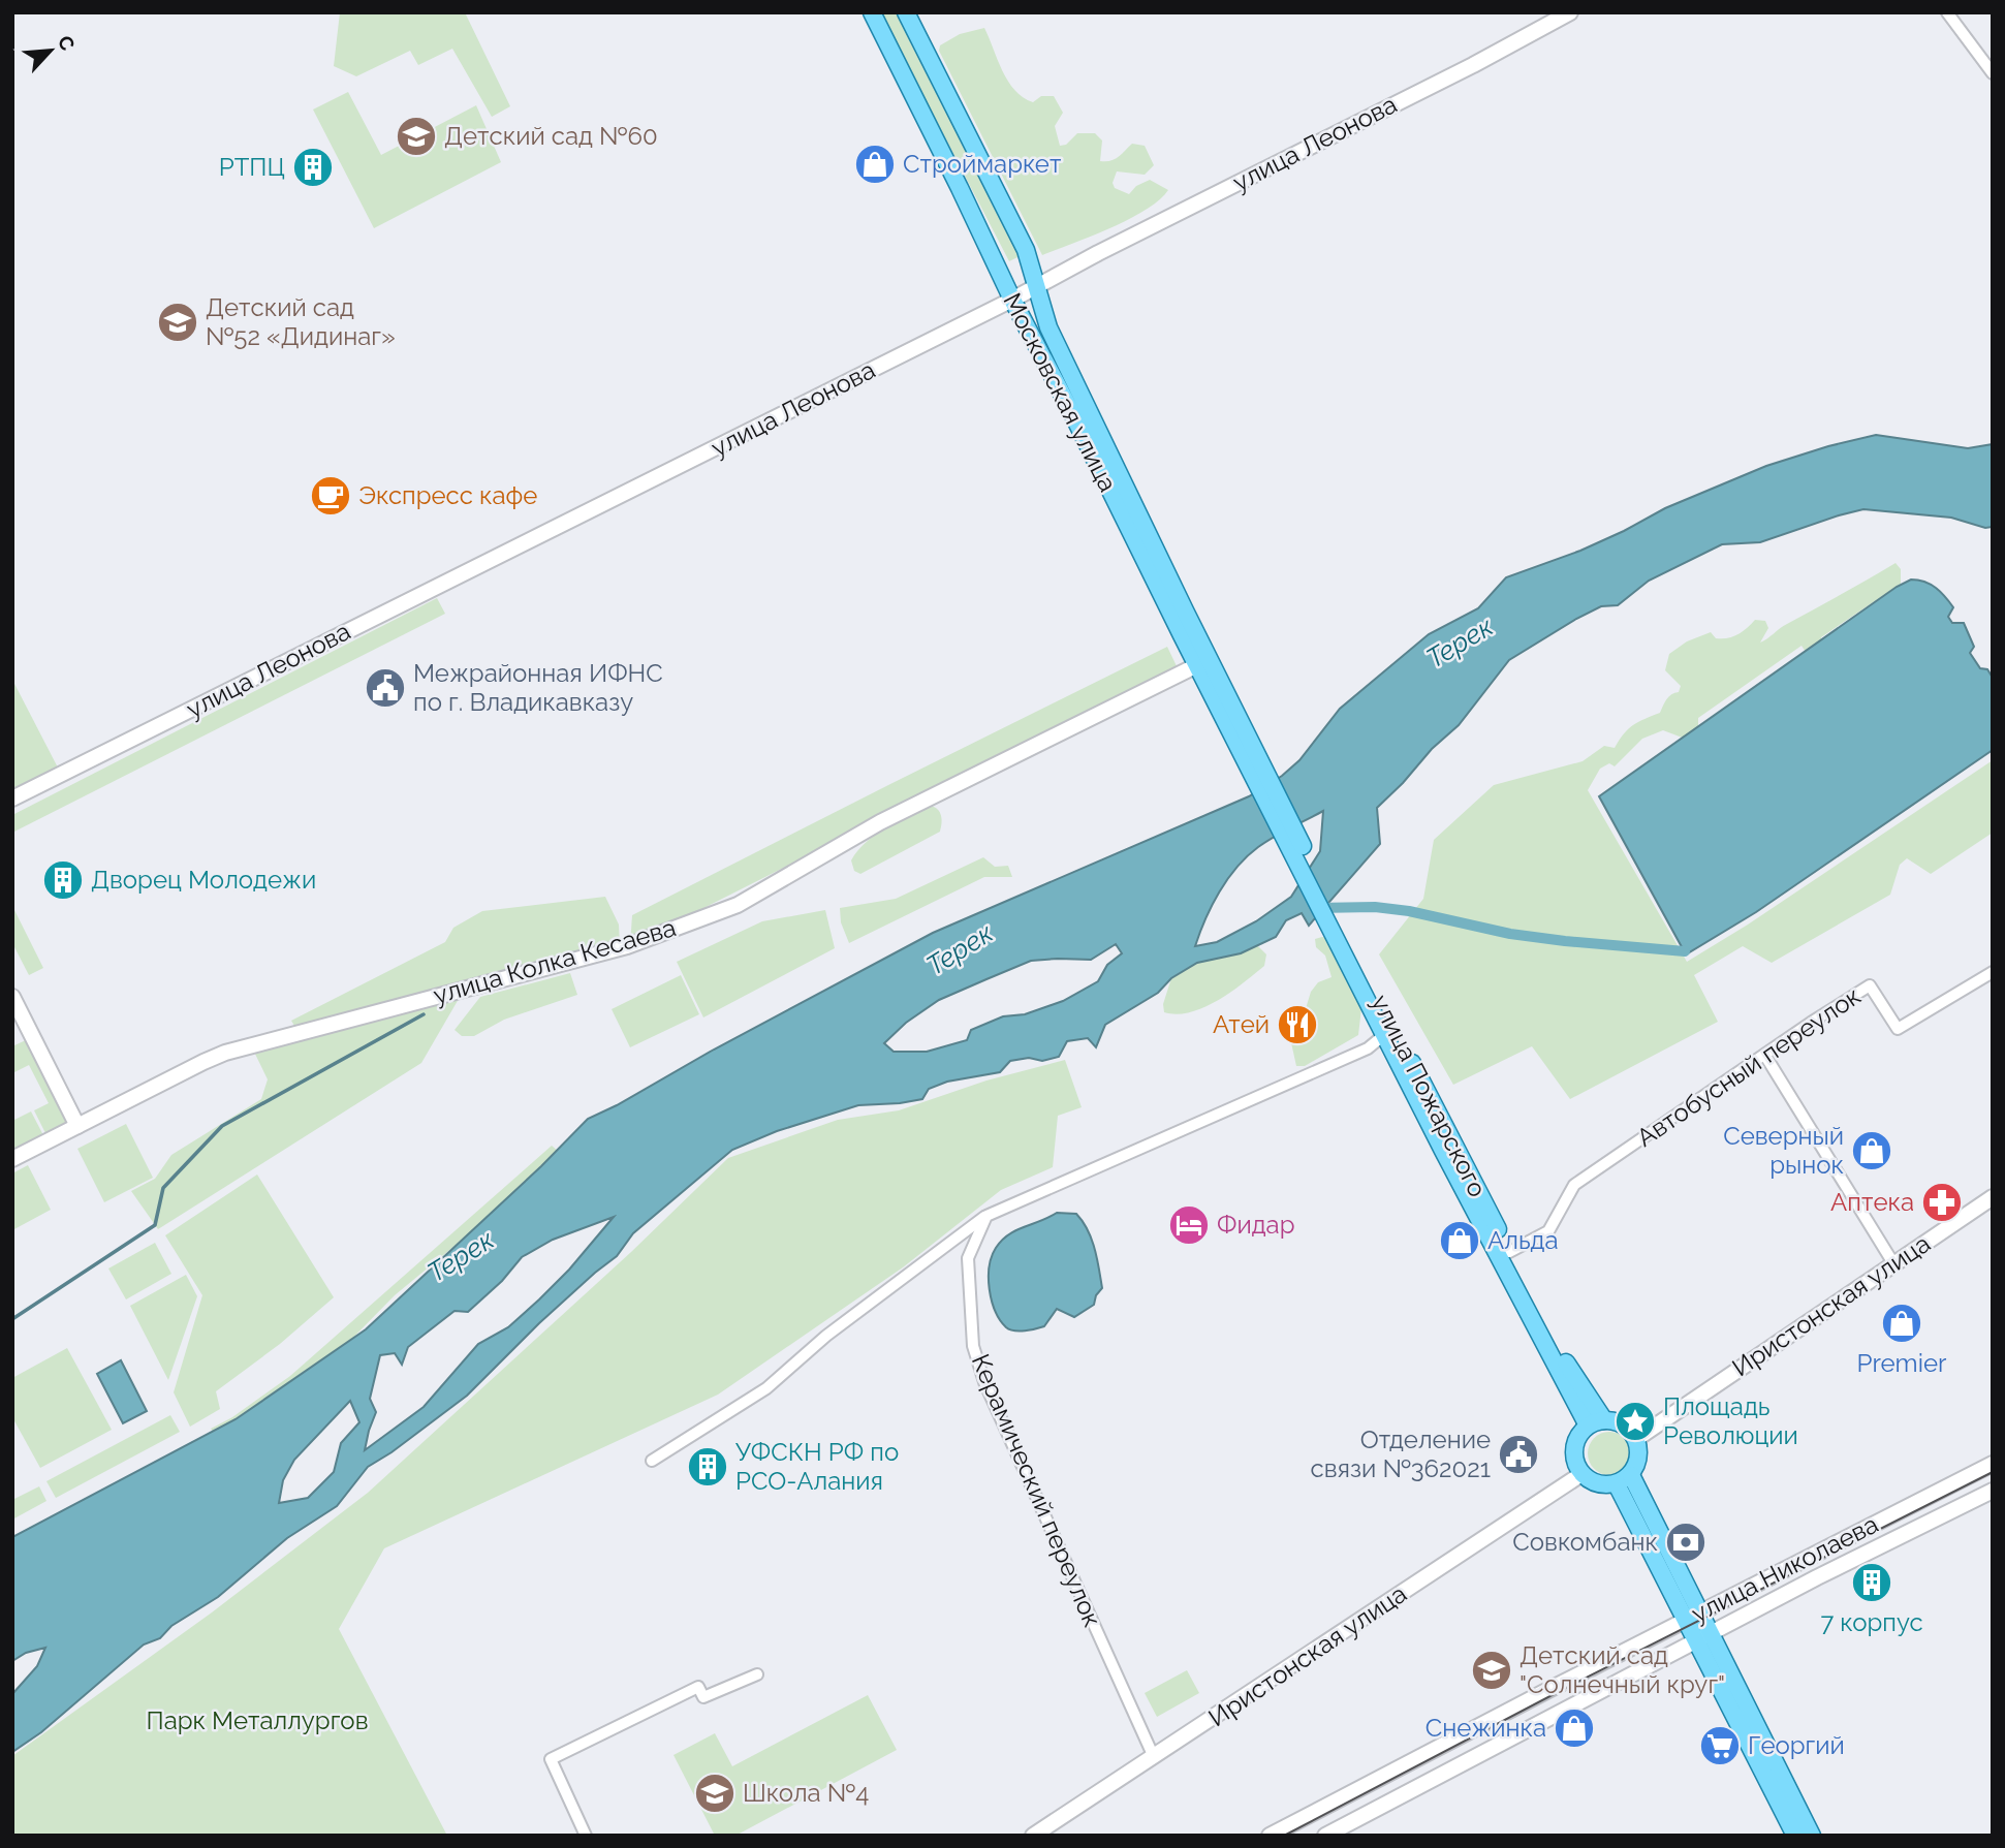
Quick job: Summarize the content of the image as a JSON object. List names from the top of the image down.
{
  "streets": {
    "main road": ["Московская улица", "улица Пожарского"],
    "street": [
      "улица Леонова",
      "улица Колка Кесаева",
      "Автобусный переулок",
      "Иристонская улица",
      "Керамический переулок",
      "улица Николаева"
    ]
  },
  "crossings": [
    ["улица Леонова", "Московская улица"],
    ["Московская улица", "улица Колка Кесаева"],
    ["Московская улица", "улица Пожарского"],
    ["Автобусный переулок", "улица Пожарского"],
    ["улица Пожарского", "Иристонская улица"],
    ["Иристонская улица", "Керамический переулок"]
  ],
  "water": ["Терек"],
  "parks": ["Парк Металлургов"],
  "places": {
    "school or university": [
      "Детский сад №60",
      "Детский сад №52 «Дидинаг»",
      "Детский сад \"Солнечный круг\"",
      "Школа №4"
    ],
    "shop": [
      "Строймаркет",
      "Северный рынок",
      "Альда",
      "Premier",
      "Снежинка"
    ],
    "building": [
      "РТПЦ",
      "Дворец Молодежи",
      "УФСКН РФ по РСО-Алания",
      "7 корпус"
    ],
    "cafe": ["Экспресс кафе"],
    "public building": ["Межрайонная ИФНС по г. Владикавказу", "Отделение связи №362021"],
    "restaurant": ["Атей"],
    "pharmacy": ["Аптека"],
    "hotel": ["Фидар"],
    "place": ["Площадь Революции"],
    "bank": ["Совкомбанк"],
    "supermarket": ["Георгий"]
  },
  "north": "top right"
}
